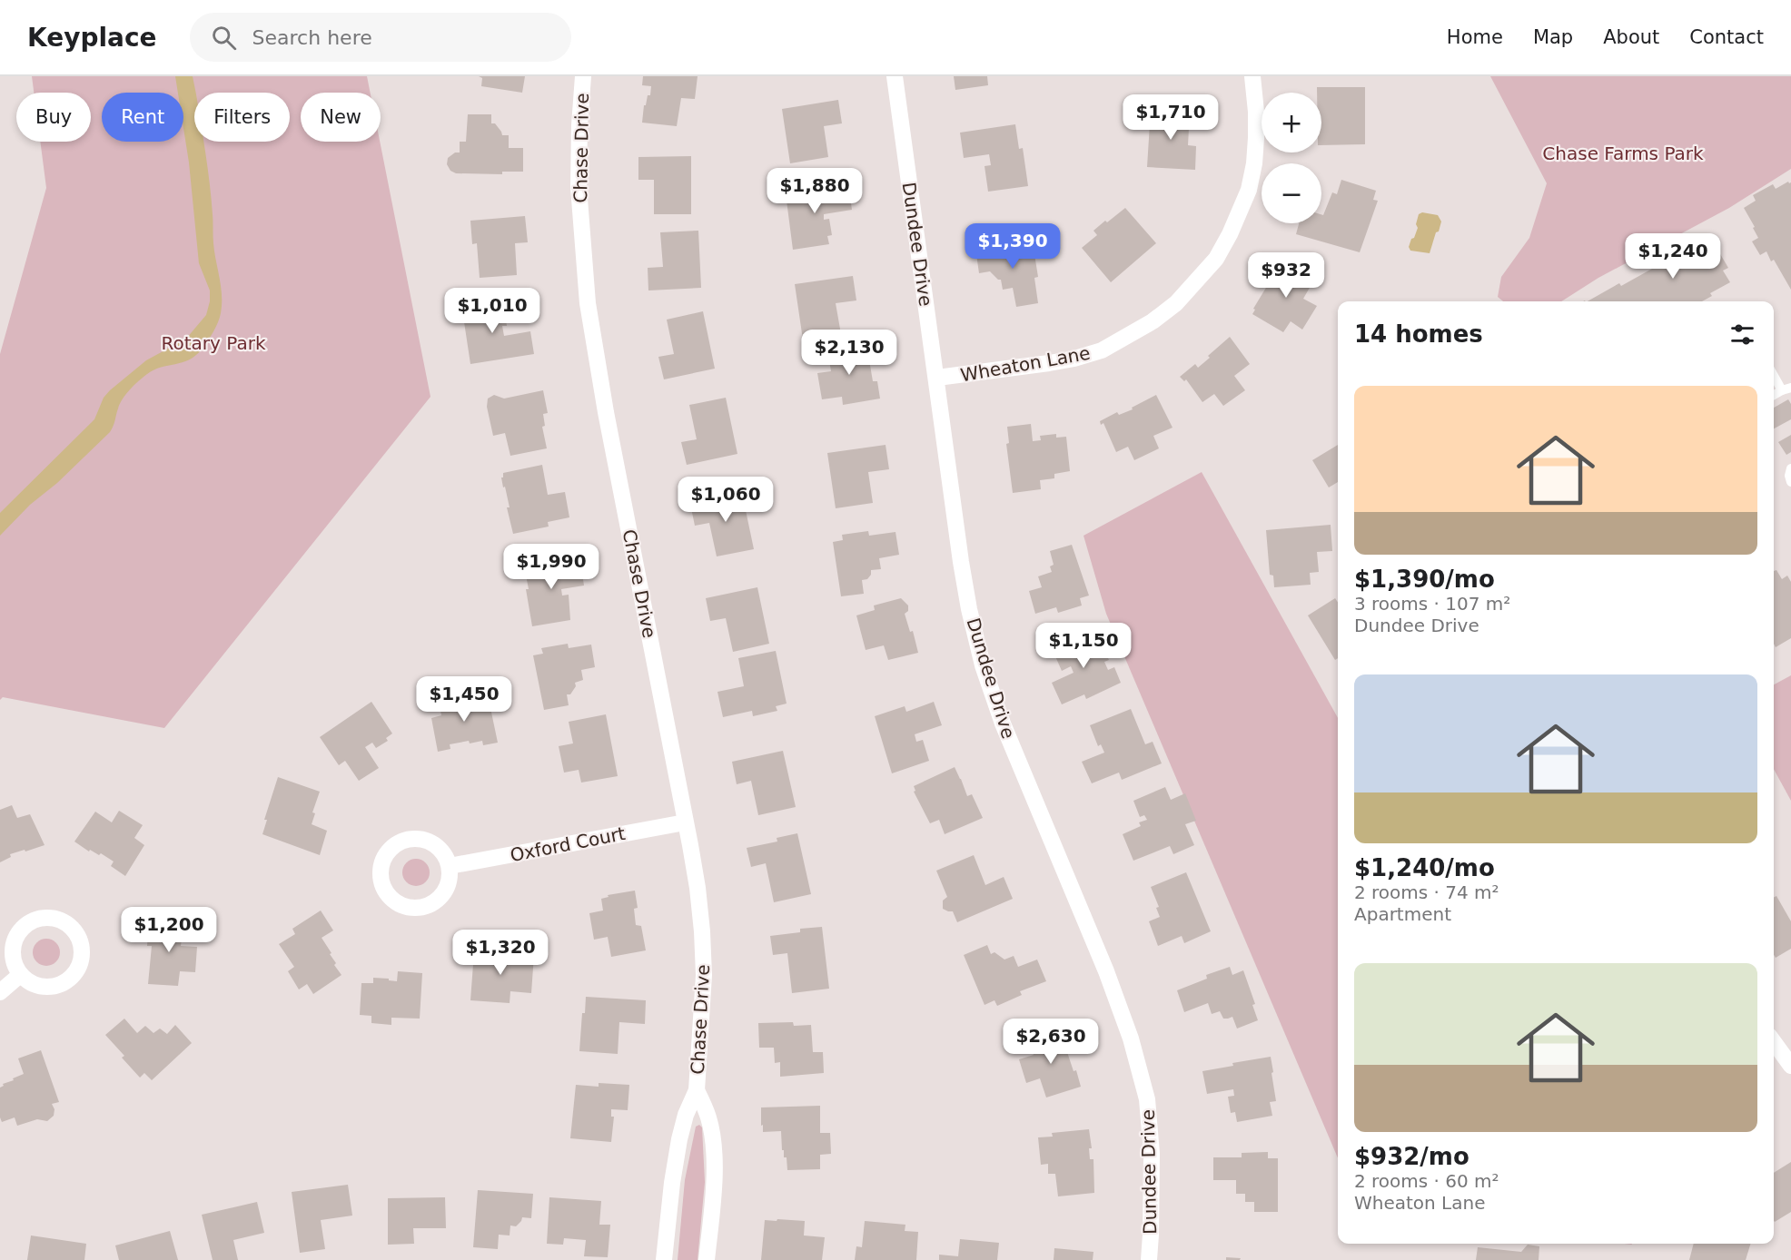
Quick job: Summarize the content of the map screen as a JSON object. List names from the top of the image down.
{
  "streets": {
    "street": [
      "Chase Drive",
      "Dundee Drive",
      "Wheaton Lane",
      "Oxford Court"
    ]
  },
  "crossings": [
    ["Chase Drive", "Oxford Court"],
    ["Dundee Drive", "Wheaton Lane"]
  ],
  "parks": ["Chase Farms Park", "Rotary Park"],
  "page": {
    "header": "Keyplace",
    "search": "Search here",
    "nav": [
      "Home",
      "Map",
      "About",
      "Contact"
    ],
    "map_buttons": ["+", "−"],
    "chip": [
      "Buy",
      "Rent",
      "Filters",
      "New"
    ],
    "price": [
      "$1,710",
      "$1,880",
      "$1,390",
      "$1,240",
      "$932",
      "$1,010",
      "$2,130",
      "$1,060",
      "$1,990",
      "$1,150",
      "$1,450",
      "$1,200",
      "$1,320",
      "$2,630"
    ],
    "heading": "14 homes",
    "list": [
      {
        "name": "$1,390/mo",
        "note": "3 rooms · 107 m² · Dundee Drive"
      },
      {
        "name": "$1,240/mo",
        "note": "2 rooms · 74 m² · Apartment"
      },
      {
        "name": "$932/mo",
        "note": "2 rooms · 60 m² · Wheaton Lane"
      }
    ]
  }
}
